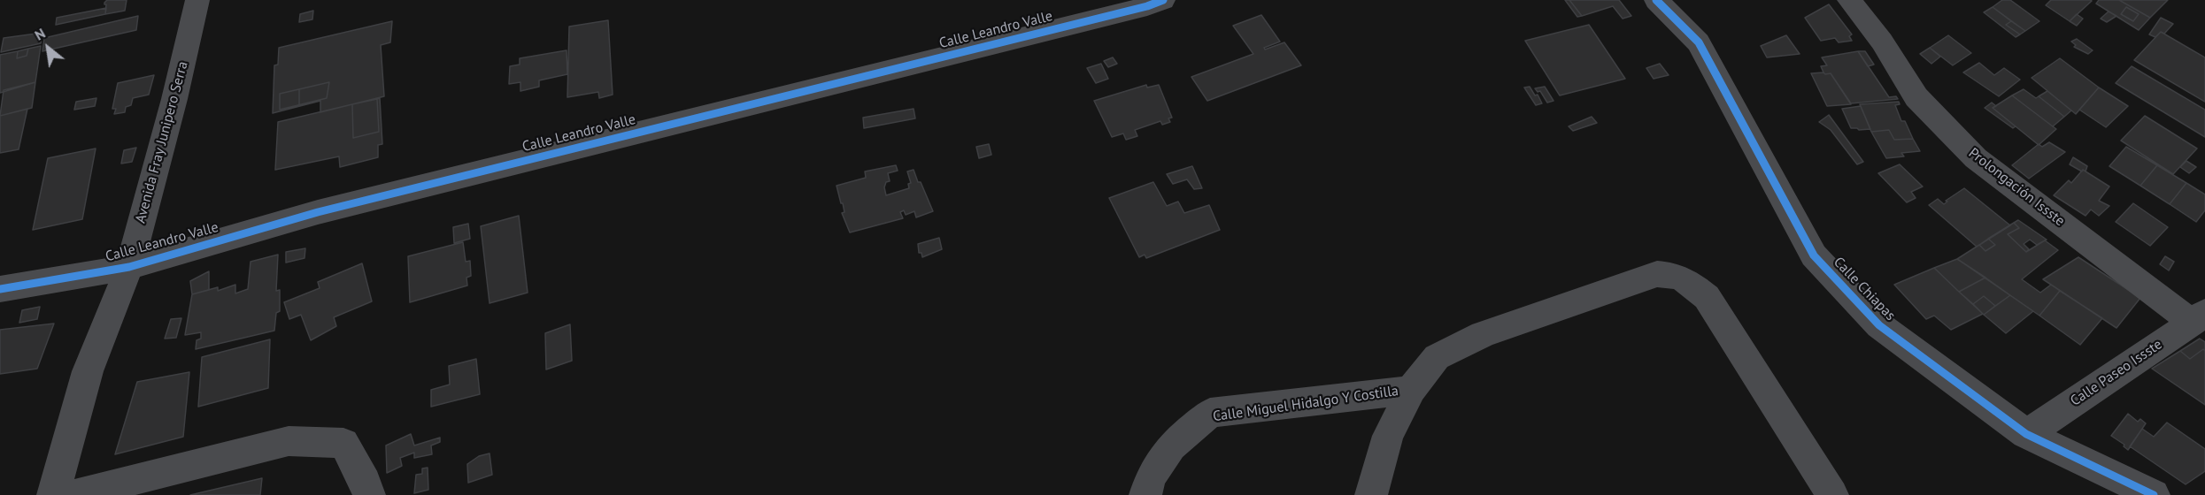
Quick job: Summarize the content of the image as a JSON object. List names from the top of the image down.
{
  "streets": {
    "street": [
      "Calle Leandro Valle",
      "Avenida Fray Junipero Serra",
      "Prolongación Issste",
      "Calle Chiapas",
      "Calle Paseo Issste",
      "Calle Miguel Hidalgo Y Costilla"
    ]
  },
  "crossings": [
    ["Calle Leandro Valle", "Avenida Fray Junipero Serra"],
    ["Prolongación Issste", "Calle Paseo Issste"],
    ["Calle Chiapas", "Calle Paseo Issste"]
  ],
  "north": "top left"
}
